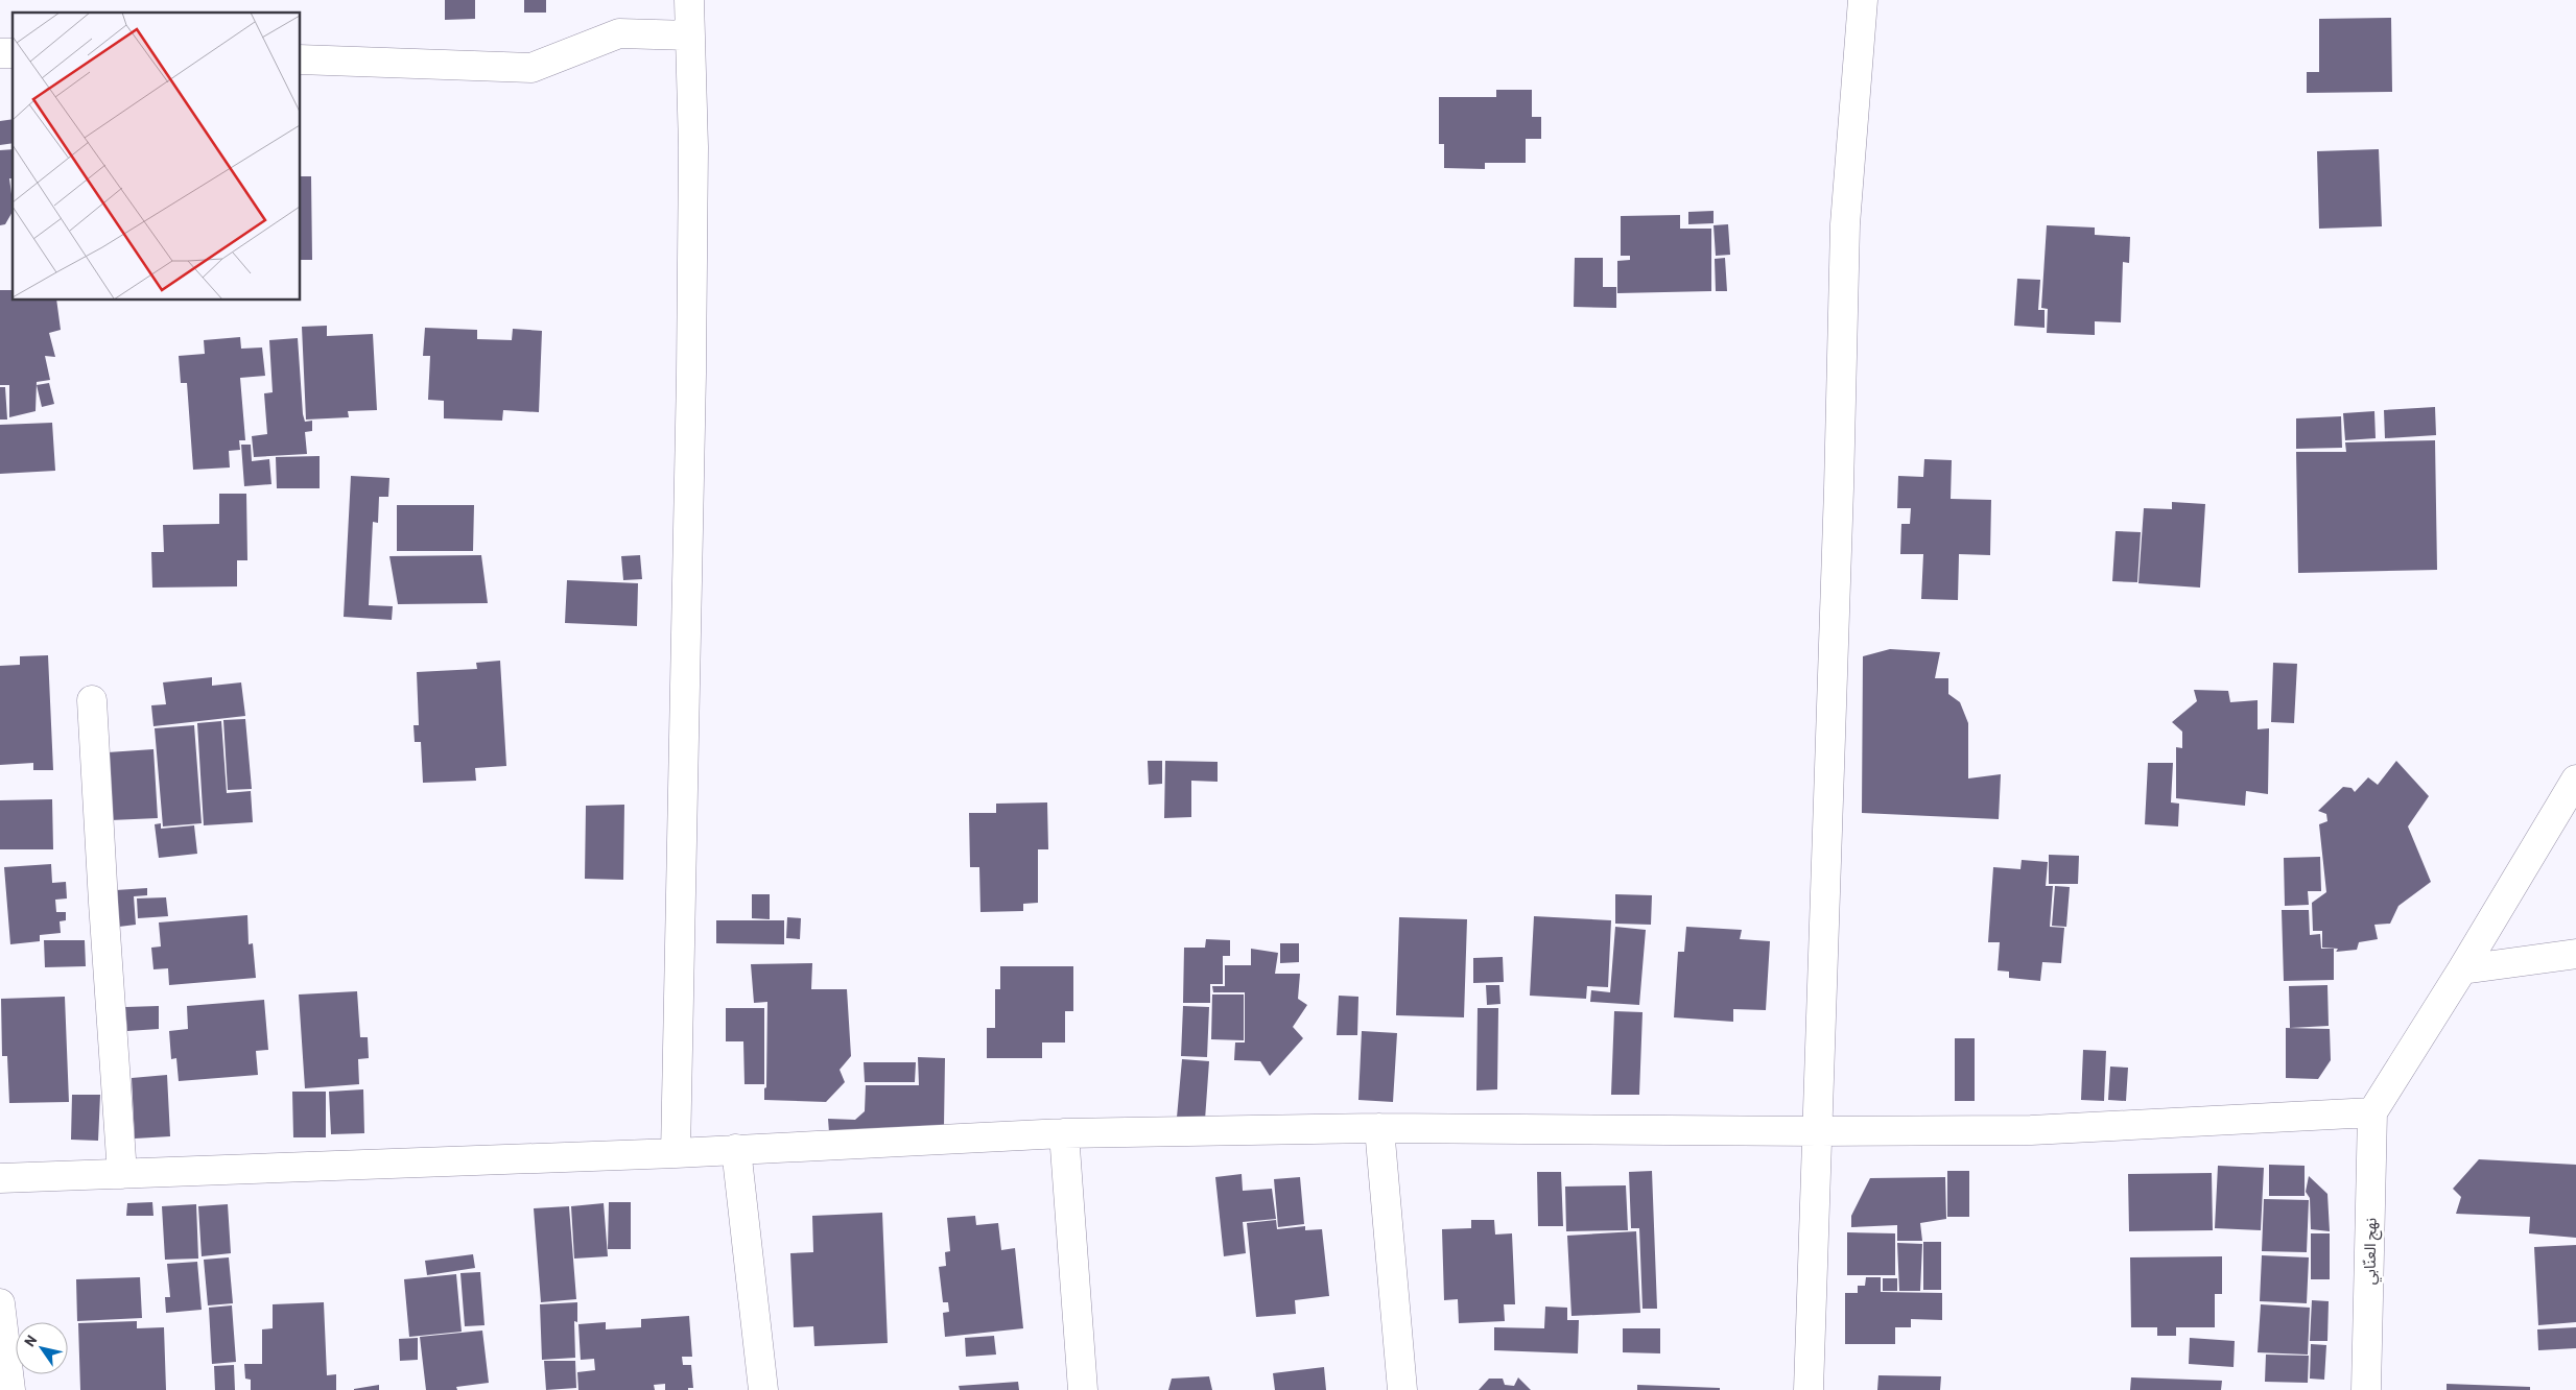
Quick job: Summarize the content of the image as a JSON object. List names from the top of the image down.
{
  "streets": {
    "street": ["نهج العنّابي"]
  },
  "north": "top left"
}
